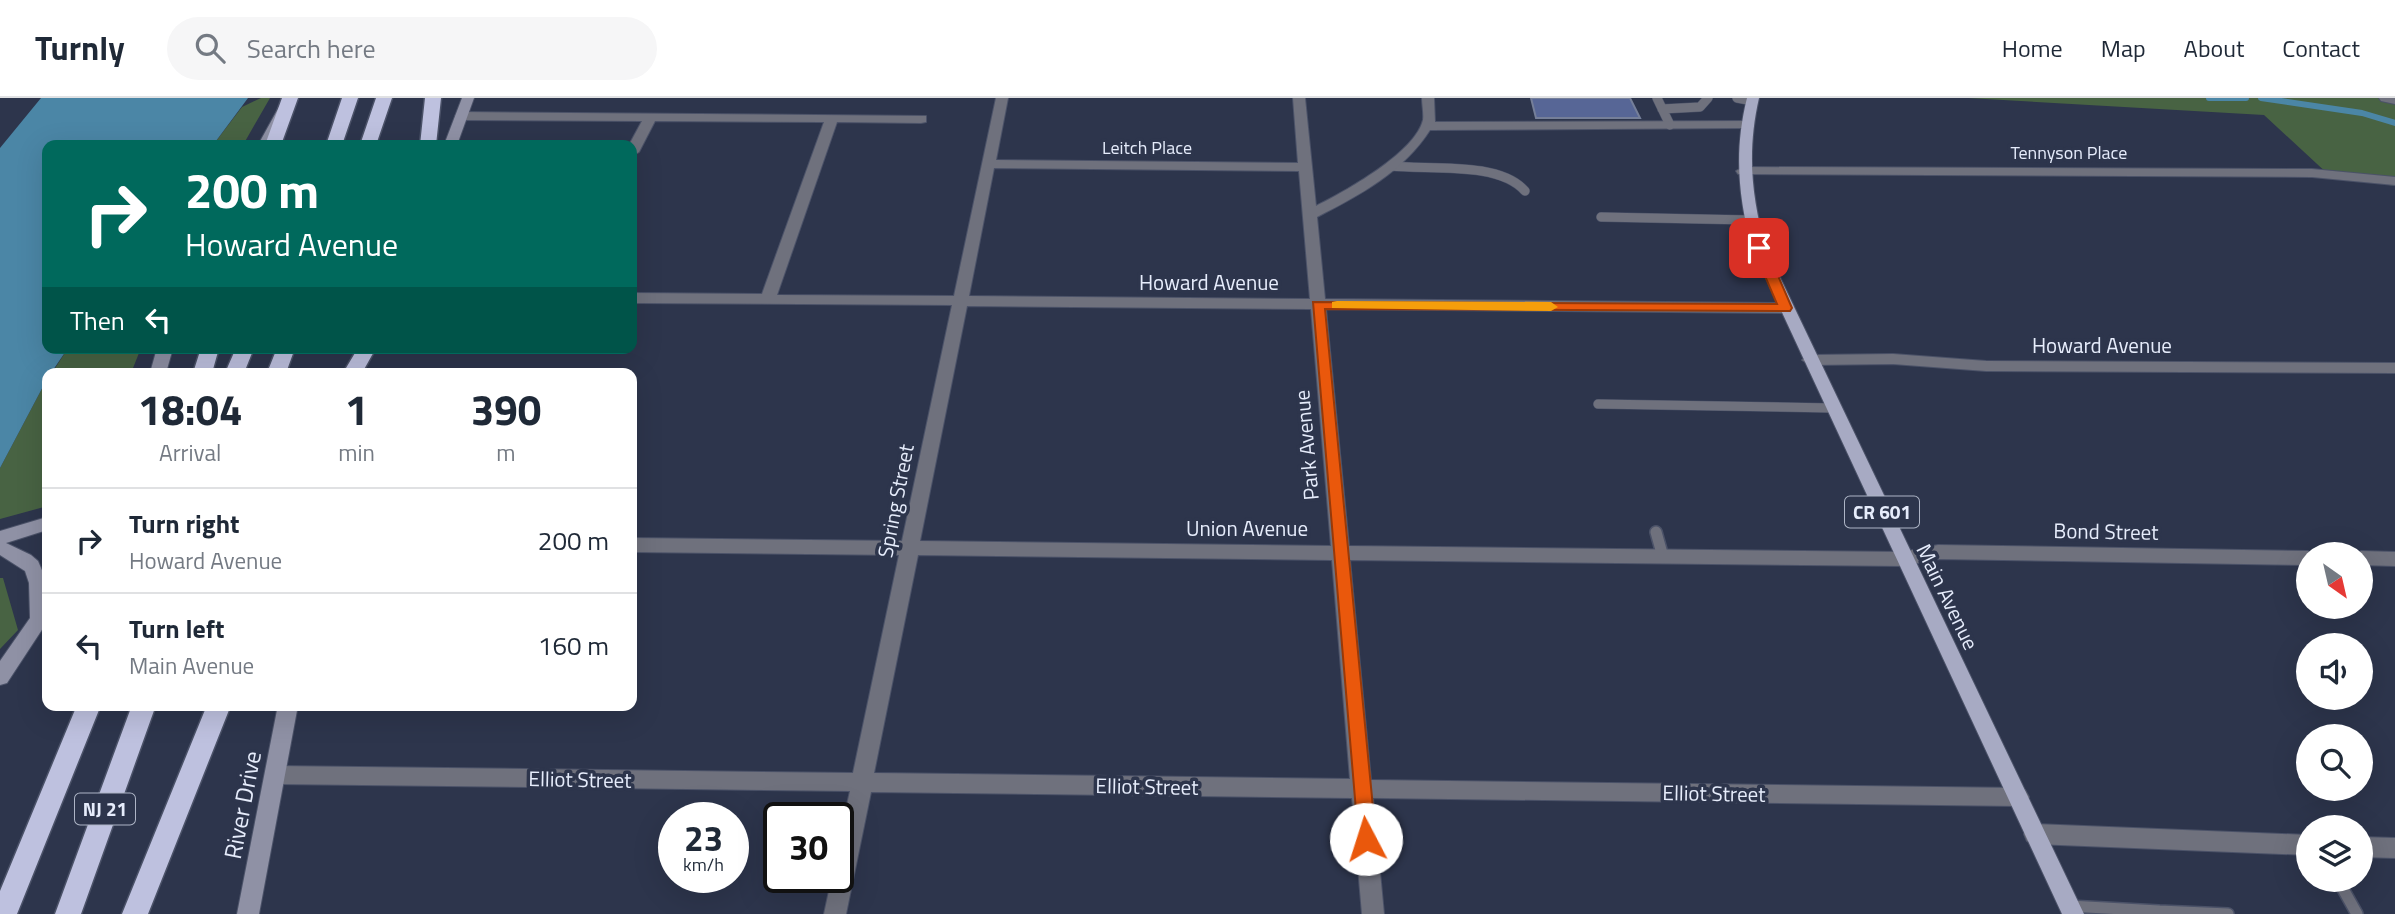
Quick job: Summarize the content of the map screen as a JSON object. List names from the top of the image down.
{
  "streets": {
    "highway": ["NJ 21"],
    "main road": ["CR 601", "Main Avenue", "River Drive"],
    "street": [
      "Leitch Place",
      "Tennyson Place",
      "Howard Avenue",
      "Park Avenue",
      "Spring Street",
      "Union Avenue",
      "Bond Street",
      "Elliot Street"
    ]
  },
  "crossings": [
    ["Leitch Place", "Park Avenue"],
    ["Leitch Place", "Spring Street"],
    ["Tennyson Place", "Main Avenue"],
    ["Howard Avenue", "Park Avenue"],
    ["Howard Avenue", "Spring Street"],
    ["Howard Avenue", "Main Avenue"],
    ["Park Avenue", "Union Avenue"],
    ["Park Avenue", "Elliot Street"],
    ["Spring Street", "Union Avenue"],
    ["Spring Street", "Elliot Street"],
    ["Union Avenue", "Bond Street"],
    ["Union Avenue", "Main Avenue"],
    ["Bond Street", "Main Avenue"],
    ["Main Avenue", "Elliot Street"],
    ["Elliot Street", "River Drive"]
  ],
  "north": "bottom right",
  "page": {
    "header": "Turnly",
    "search": "Search here",
    "nav": [
      "Home",
      "Map",
      "About",
      "Contact"
    ],
    "turn": ["200 m", "Howard Avenue"],
    "then": "Then",
    "eta": [
      "18:04",
      "Arrival",
      "1",
      "min",
      "390",
      "m"
    ],
    "list": [
      {
        "name": "Turn right",
        "note": "Howard Avenue",
        "value": "200 m"
      },
      {
        "name": "Turn left",
        "note": "Main Avenue",
        "value": "160 m"
      }
    ],
    "speed": "23 km/h",
    "limit": "30"
  }
}
